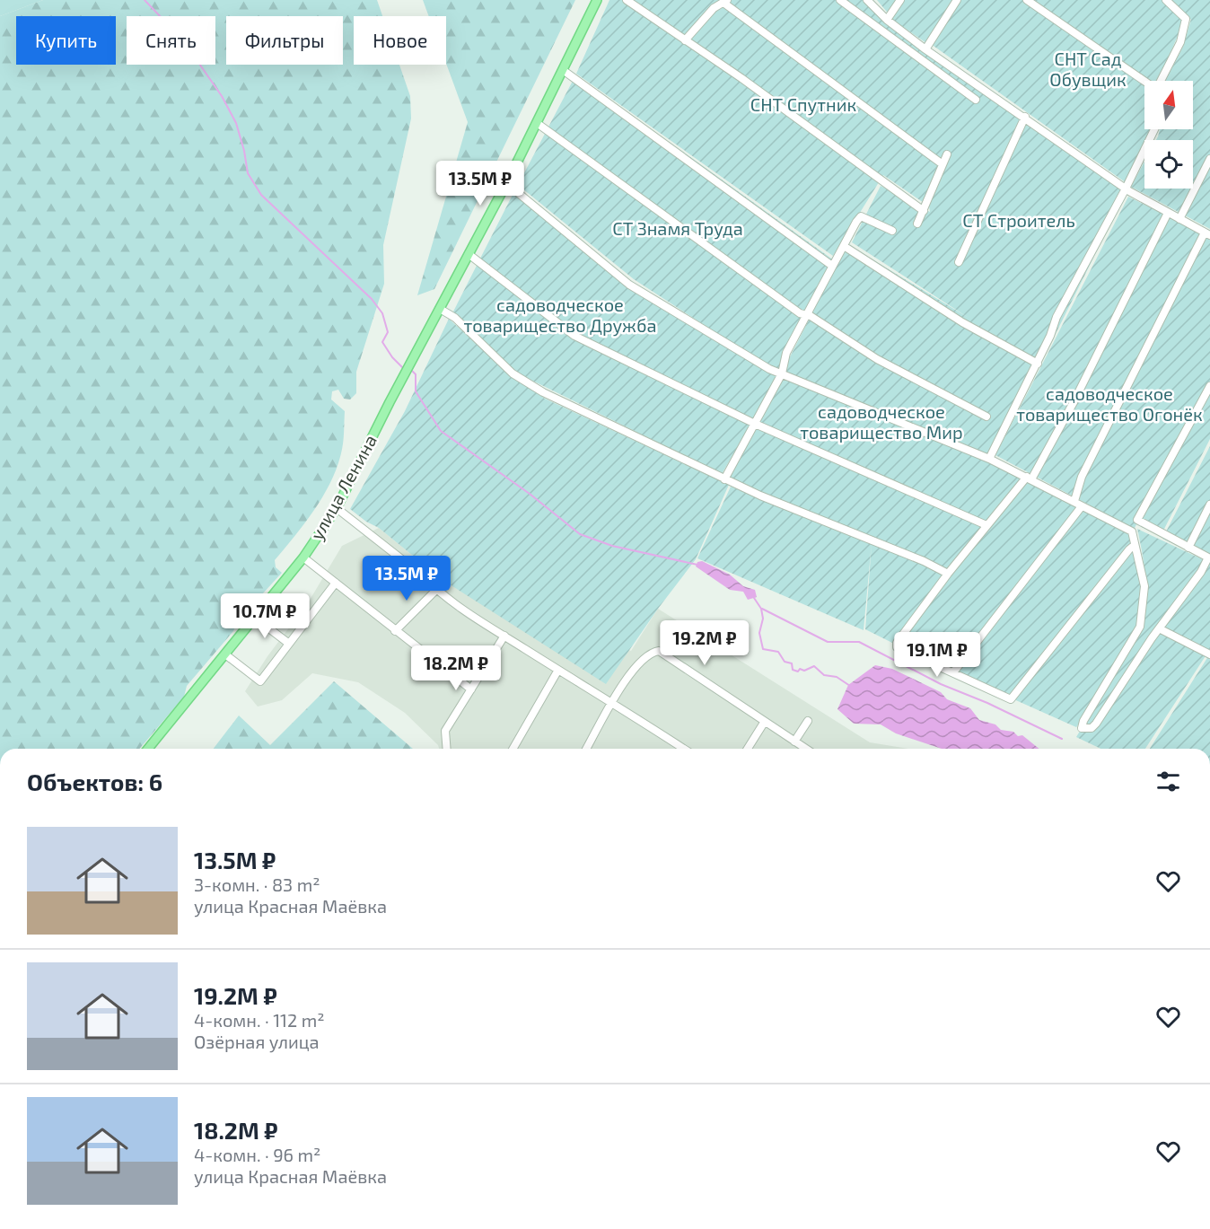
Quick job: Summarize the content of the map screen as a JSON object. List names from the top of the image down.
{
  "streets": {
    "main road": ["улица Ленина"]
  },
  "parks": [
    "СНТ Сад Обувщик",
    "СНТ Спутник",
    "СТ Строитель",
    "СТ Знамя Труда",
    "садоводческое товарищество Дружба",
    "садоводческое товарищество Огонёк",
    "садоводческое товарищество Мир"
  ],
  "north": "top",
  "page": {
    "chip": [
      "Купить",
      "Снять",
      "Фильтры",
      "Новое"
    ],
    "price": [
      "13.5M ₽",
      "13.5M ₽",
      "10.7M ₽",
      "19.2M ₽",
      "19.1M ₽",
      "18.2M ₽"
    ],
    "heading": "Объектов: 6",
    "list": [
      {
        "name": "13.5M ₽",
        "note": "3-комн. · 83 m² · улица Красная Маёвка"
      },
      {
        "name": "19.2M ₽",
        "note": "4-комн. · 112 m² · Озёрная улица"
      },
      {
        "name": "18.2M ₽",
        "note": "4-комн. · 96 m² · улица Красная Маёвка"
      }
    ]
  }
}
